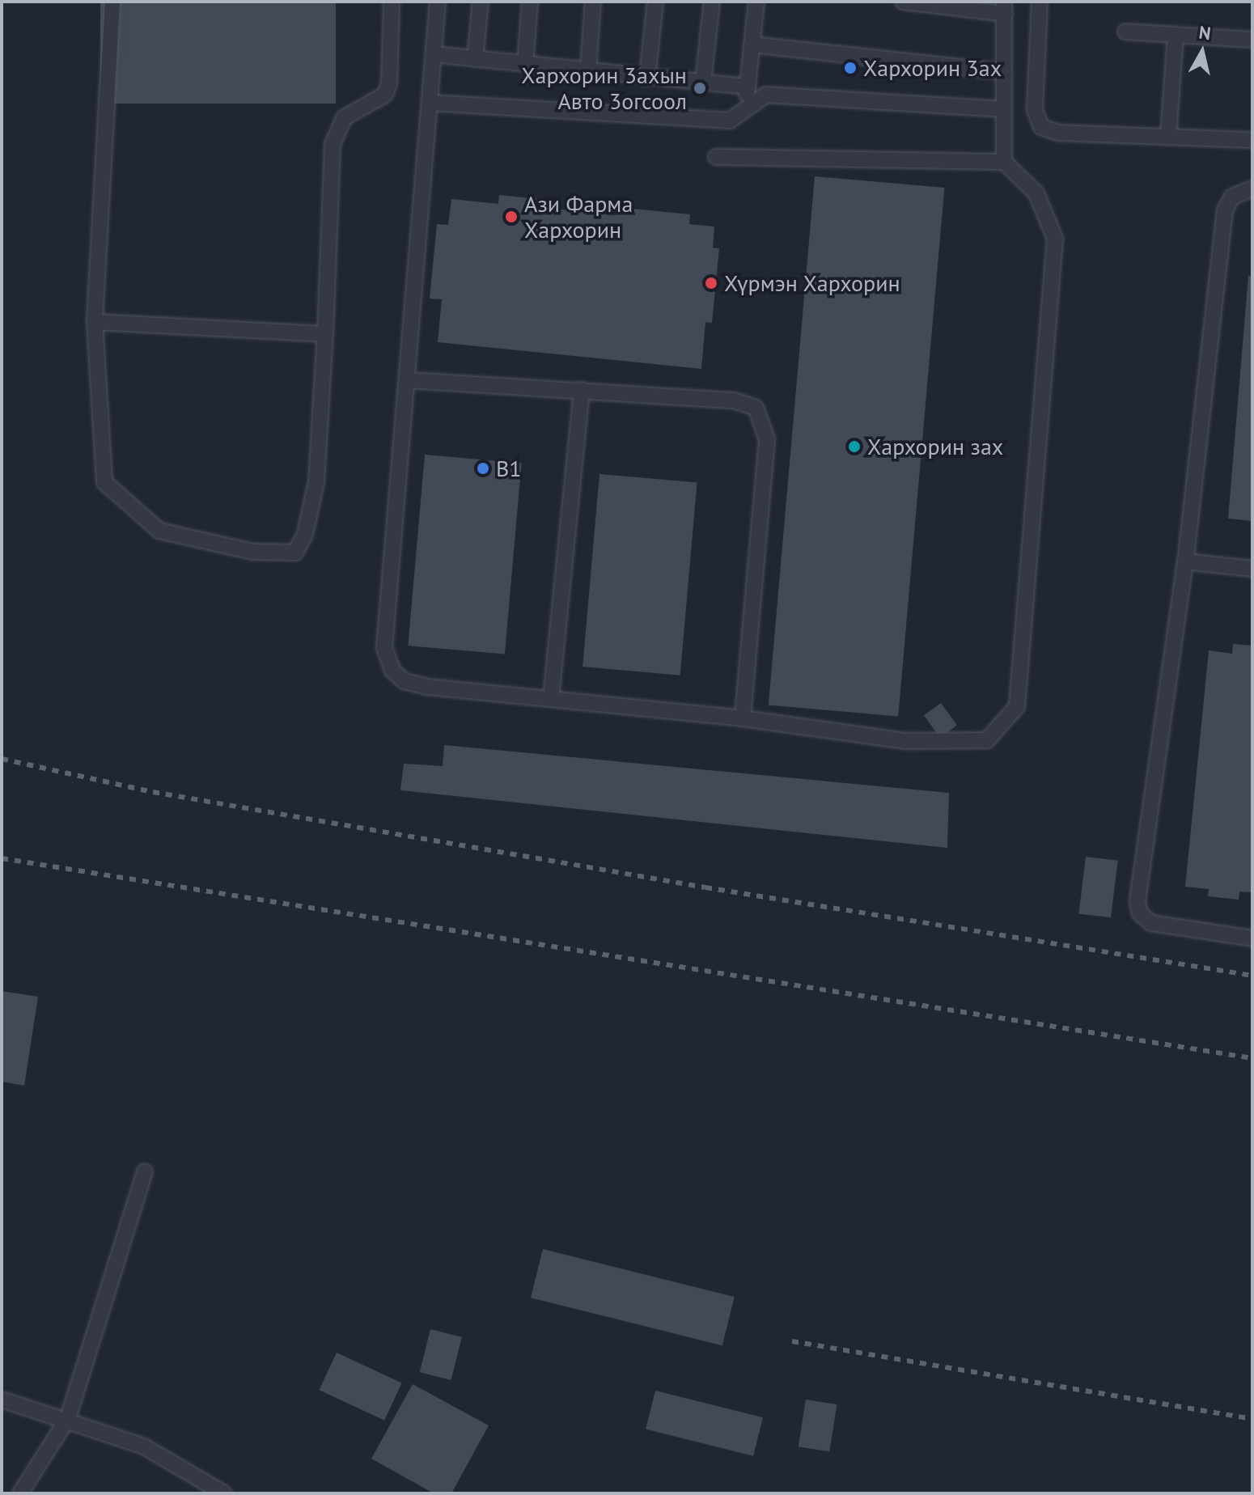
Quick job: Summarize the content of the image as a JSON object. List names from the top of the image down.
{
  "places": [
    "Хархорин 3ах",
    "Хархорин 3ахын Авто 3огсоол",
    "Ази Фарма Хархорин",
    "Хүрмэн Хархорин",
    "Хархорин зах",
    "B1"
  ],
  "north": "top"
}
